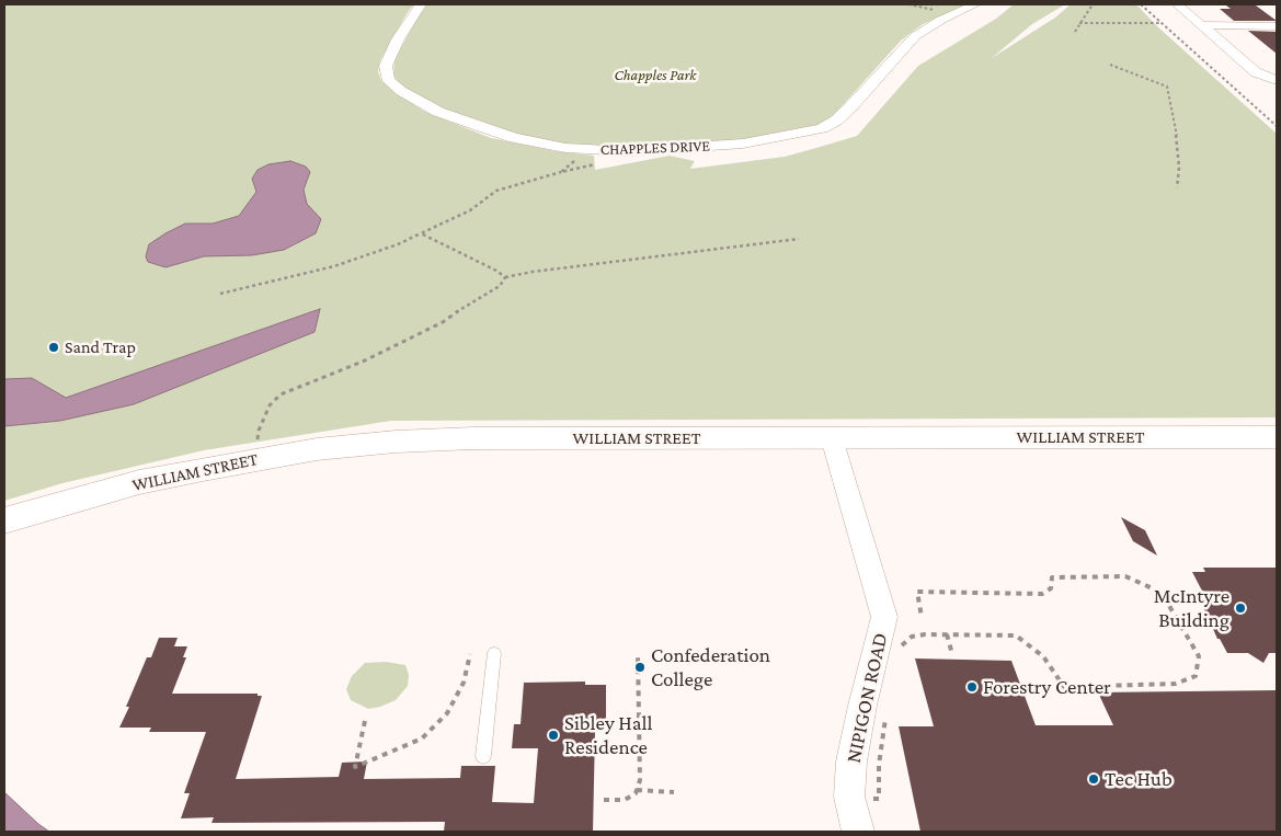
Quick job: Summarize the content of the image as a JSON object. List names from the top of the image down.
{
  "streets": {
    "street": ["CHAPPLES DRIVE", "WILLIAM STREET", "NIPIGON ROAD"]
  },
  "crossings": [
    ["WILLIAM STREET", "NIPIGON ROAD"]
  ],
  "parks": ["Chapples Park"],
  "places": [
    "Sand Trap",
    "McIntyre Building",
    "Confederation College",
    "Forestry Center",
    "Sibley Hall Residence",
    "Tec Hub"
  ]
}
